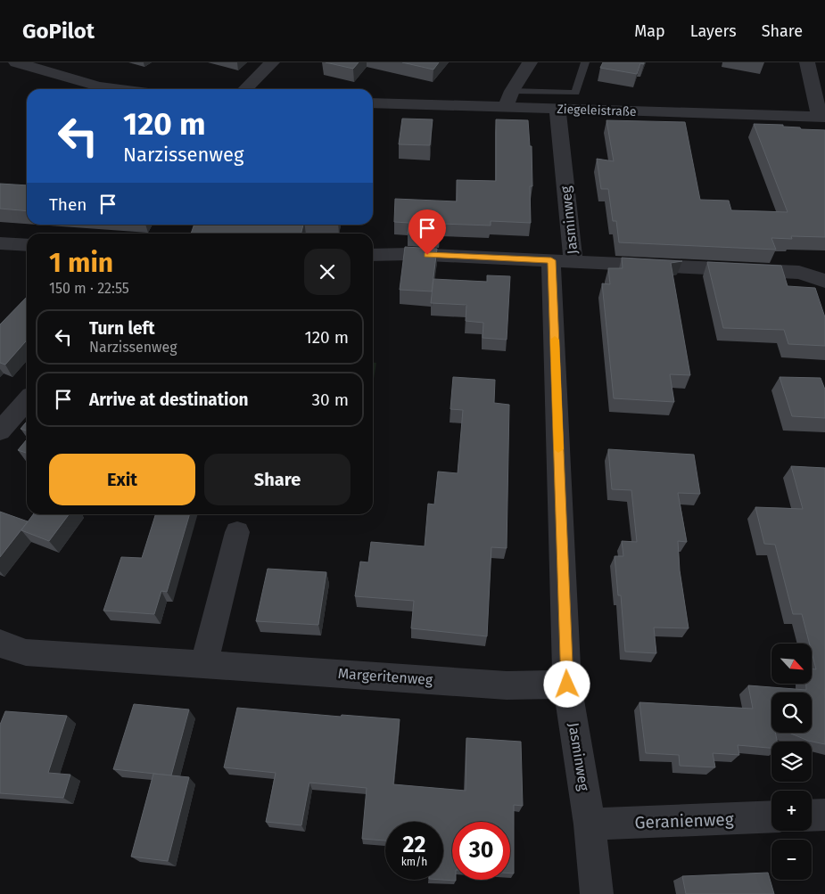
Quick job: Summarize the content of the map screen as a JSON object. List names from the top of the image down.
{
  "streets": {
    "street": [
      "Ziegeleistraße",
      "Jasminweg",
      "Margeritenweg",
      "Geranienweg"
    ]
  },
  "crossings": [
    ["Ziegeleistraße", "Jasminweg"],
    ["Jasminweg", "Margeritenweg"],
    ["Jasminweg", "Geranienweg"]
  ],
  "north": "bottom right",
  "page": {
    "header": "GoPilot",
    "nav": ["Map", "Layers", "Share"],
    "turn": ["120 m", "Narzissenweg"],
    "then": "Then",
    "heading": ["1 min", "150 m · 22:55"],
    "list": [
      {
        "name": "Turn left",
        "note": "Narzissenweg",
        "value": "120 m"
      },
      {
        "name": "Arrive at destination",
        "value": "30 m"
      }
    ],
    "buttons": ["Exit", "Share"],
    "map_buttons": ["+", "−"],
    "speed": "22 km/h",
    "limit": "30"
  }
}
